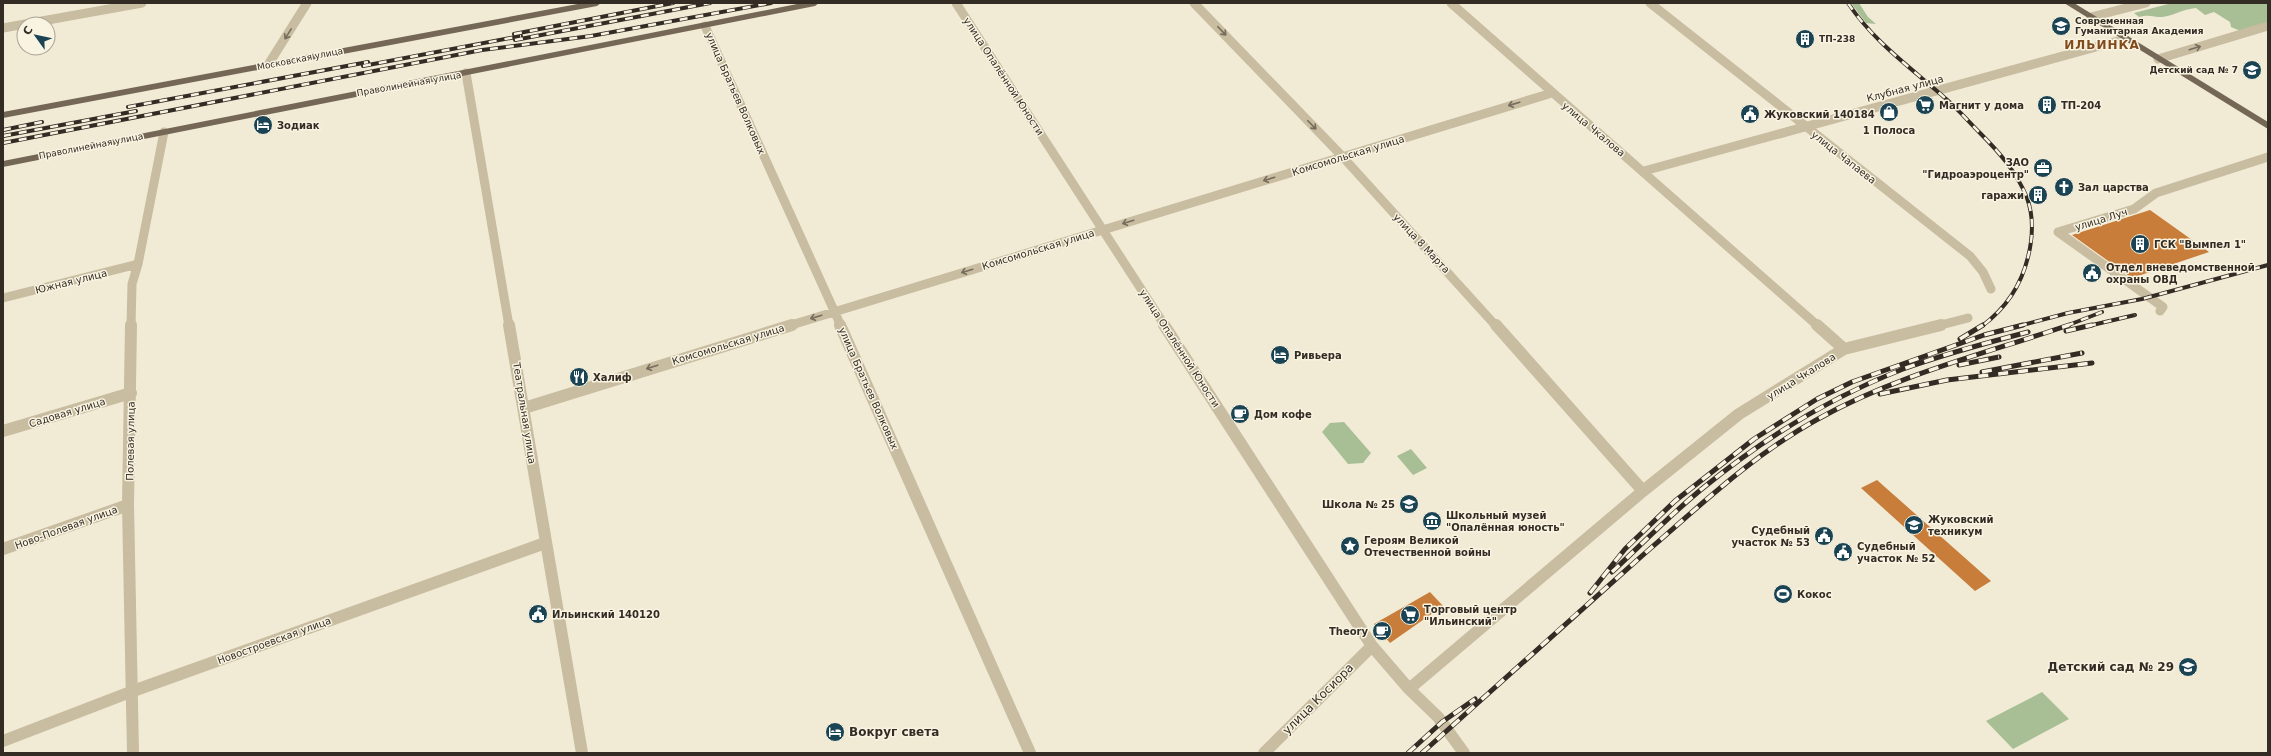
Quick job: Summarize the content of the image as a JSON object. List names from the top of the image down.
{
  "streets": {
    "main road": ["Московская улица", "Праволинейная улица"],
    "street": [
      "улица Опалённой Юности",
      "Клубная улица",
      "улица Братьев Волковых",
      "улица Чкалова",
      "Комсомольская улица",
      "улица Чапаева",
      "улица Луч",
      "улица 8 Марта",
      "Южная улица",
      "Садовая улица",
      "Театральная улица",
      "Полевая улица",
      "Ново-Полевая улица",
      "Новостроевская улица",
      "улица Косиора"
    ]
  },
  "crossings": [
    ["улица Опалённой Юности", "улица Чкалова"],
    ["улица Опалённой Юности", "Комсомольская улица"],
    ["улица Опалённой Юности", "улица Косиора"],
    ["Праволинейная улица", "улица Братьев Волковых"],
    ["Праволинейная улица", "Театральная улица"],
    ["Праволинейная улица", "Полевая улица"],
    ["Клубная улица", "улица Чкалова"],
    ["Клубная улица", "улица Чапаева"],
    ["улица Братьев Волковых", "Комсомольская улица"],
    ["улица Чкалова", "Комсомольская улица"],
    ["улица Чкалова", "улица 8 Марта"],
    ["Комсомольская улица", "улица 8 Марта"],
    ["Комсомольская улица", "Театральная улица"],
    ["Южная улица", "Полевая улица"],
    ["Садовая улица", "Полевая улица"],
    ["Театральная улица", "Новостроевская улица"],
    ["Полевая улица", "Ново-Полевая улица"],
    ["Полевая улица", "Новостроевская улица"]
  ],
  "one_way": ["Комсомольская улица"],
  "districts": ["ИЛЬИНКА"],
  "places": {
    "school or university": [
      "Современная Гуманитарная Академия",
      "Детский сад № 7",
      "Школа № 25",
      "Жуковский техникум",
      "Детский сад № 29"
    ],
    "building": [
      "ТП-238",
      "ТП-204",
      "гаражи",
      "ГСК \"Вымпел 1\""
    ],
    "supermarket": ["Магнит у дома", "Торговый центр \"Ильинский\""],
    "shop": ["1 Полоса"],
    "public building": [
      "Жуковский 140184",
      "Отдел вневедомственной охраны ОВД",
      "Судебный участок № 53",
      "Судебный участок № 52",
      "Ильинский 140120"
    ],
    "hotel": ["Зодиак", "Ривьера", "Вокруг света"],
    "office": ["ЗАО \"Гидроаэроцентр\""],
    "church": ["Зал царства"],
    "restaurant": ["Халиф"],
    "cafe": ["Дом кофе", "Theory"],
    "museum": ["Школьный музей \"Опалённая юность\""],
    "place": ["Героям Великой Отечественной войны"],
    "sports": ["Кокос"]
  },
  "north": "top left"
}
